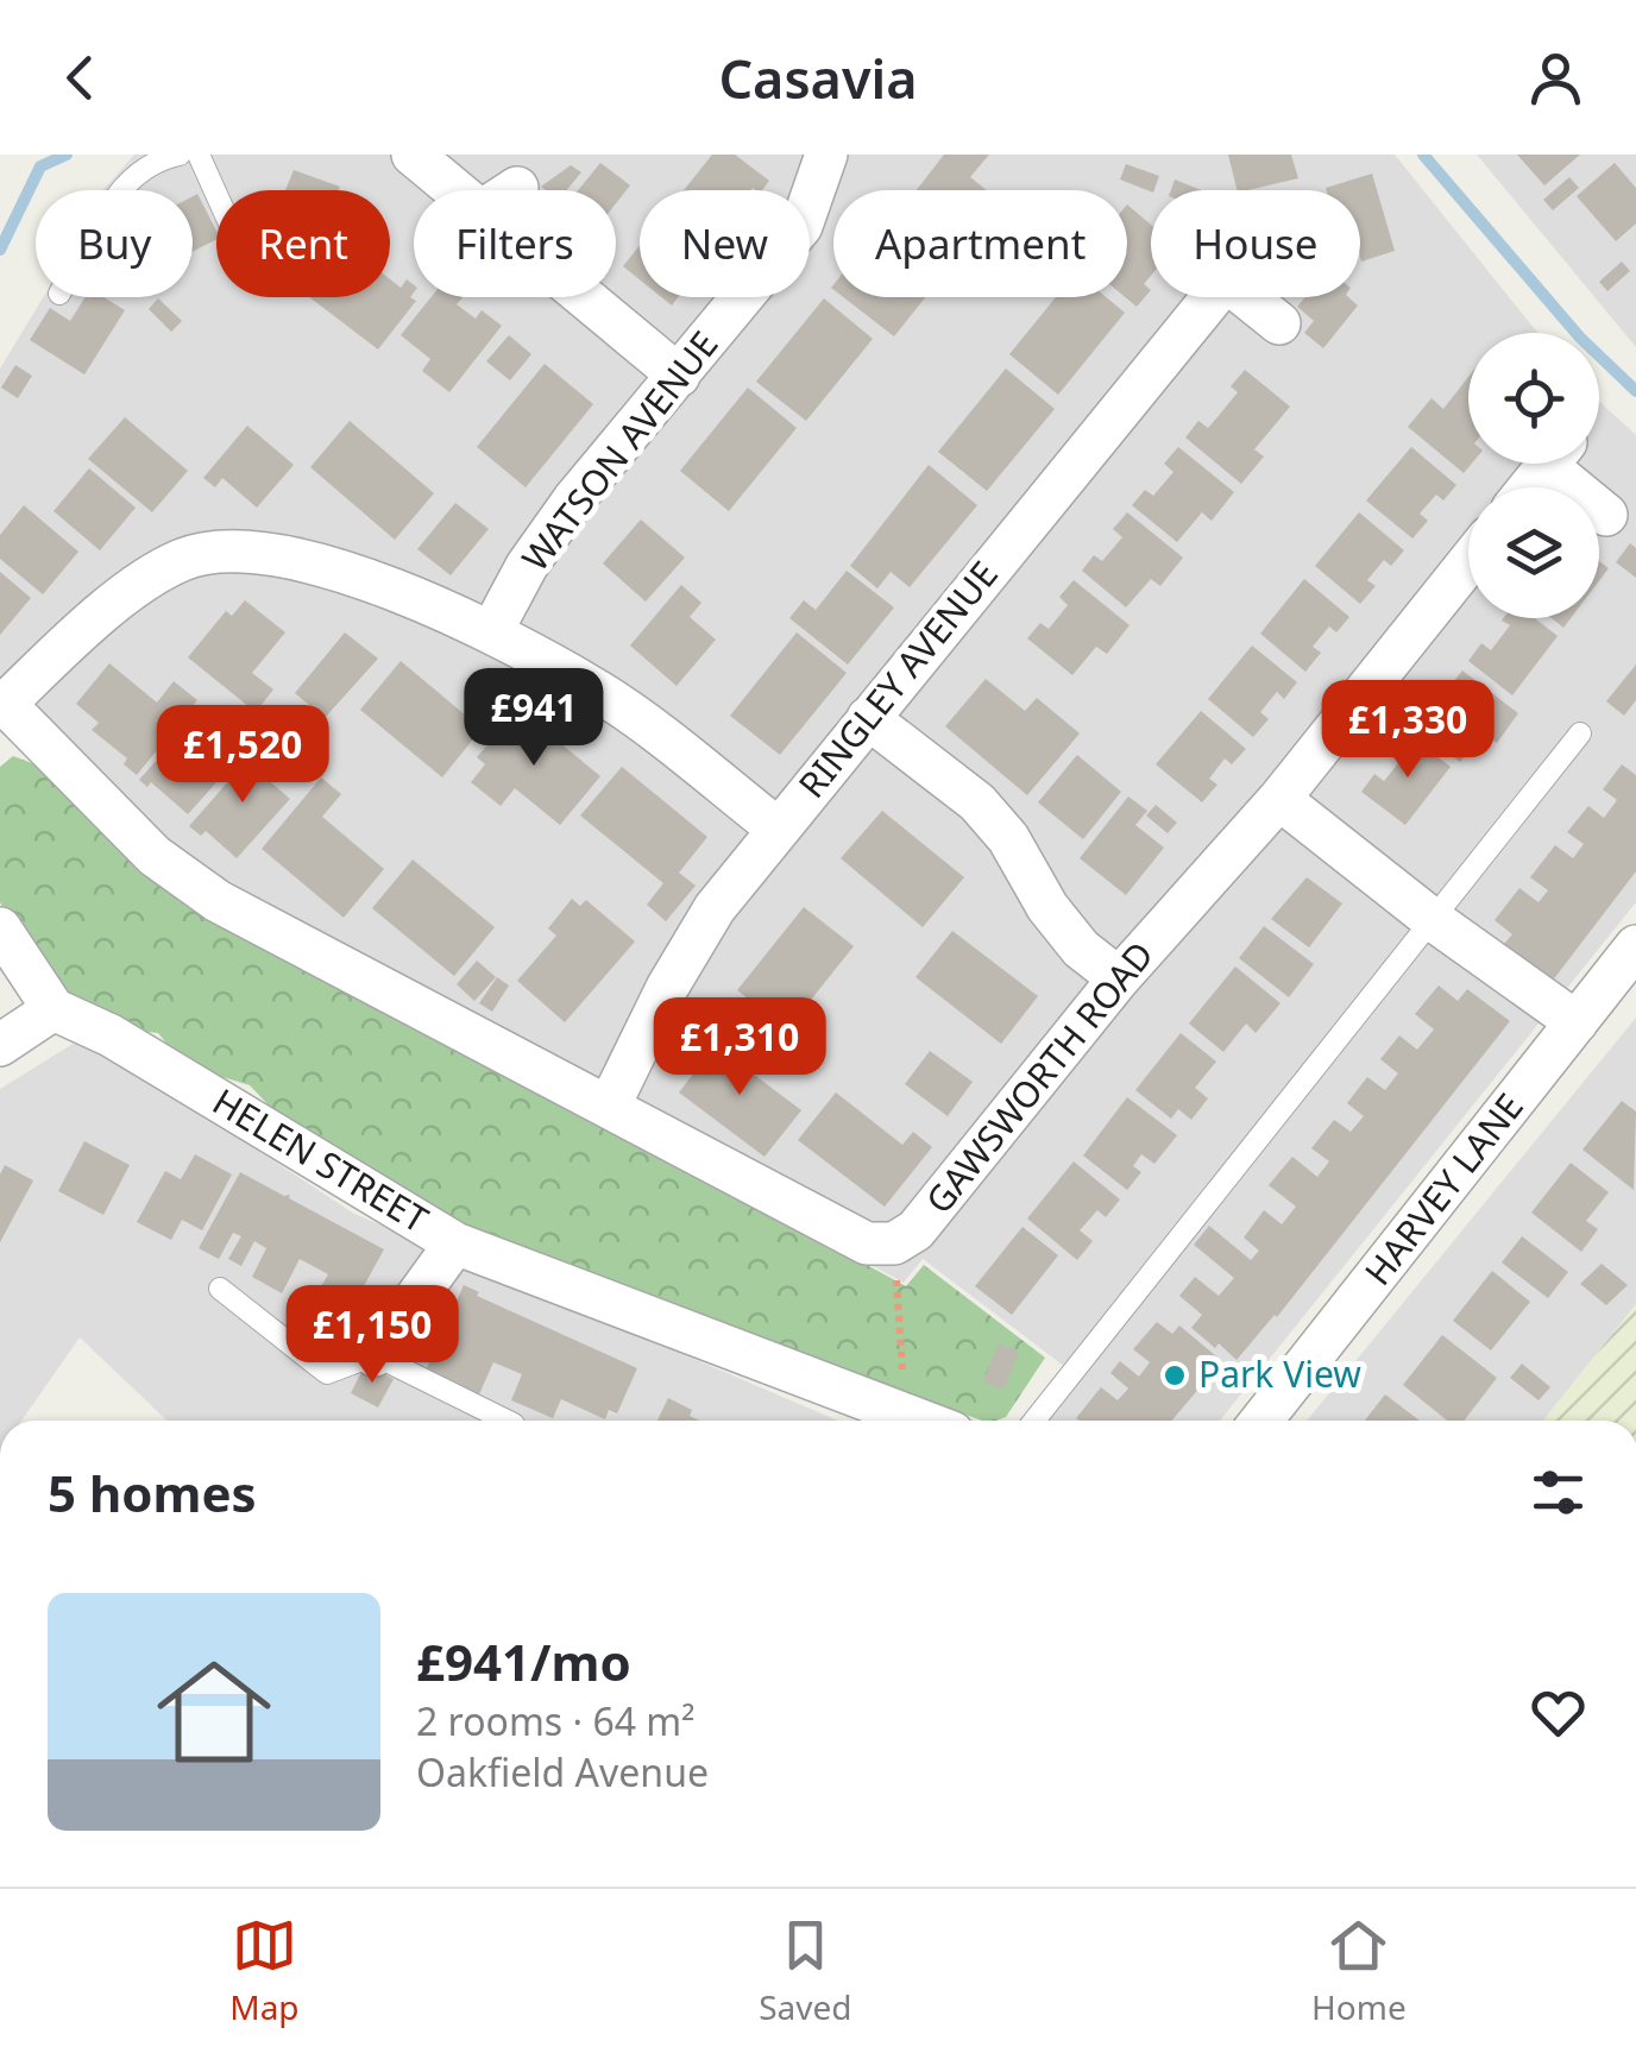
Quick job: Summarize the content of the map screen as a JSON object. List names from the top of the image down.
{
  "streets": {
    "street": [
      "WATSON AVENUE",
      "RINGLEY AVENUE",
      "GAWSWORTH ROAD",
      "HELEN STREET",
      "HARVEY LANE"
    ]
  },
  "crossings": [
    ["RINGLEY AVENUE", "GAWSWORTH ROAD"]
  ],
  "places": ["Park View"],
  "page": {
    "header": "Casavia",
    "chip": [
      "Buy",
      "Rent",
      "Filters",
      "New",
      "Apartment",
      "House"
    ],
    "price": [
      "£941",
      "£1,330",
      "£1,520",
      "£1,310",
      "£1,150"
    ],
    "heading": "5 homes",
    "list": [
      {
        "name": "£941/mo",
        "note": "2 rooms · 64 m² · Oakfield Avenue"
      }
    ],
    "tabs": ["Map", "Saved", "Home"]
  }
}
